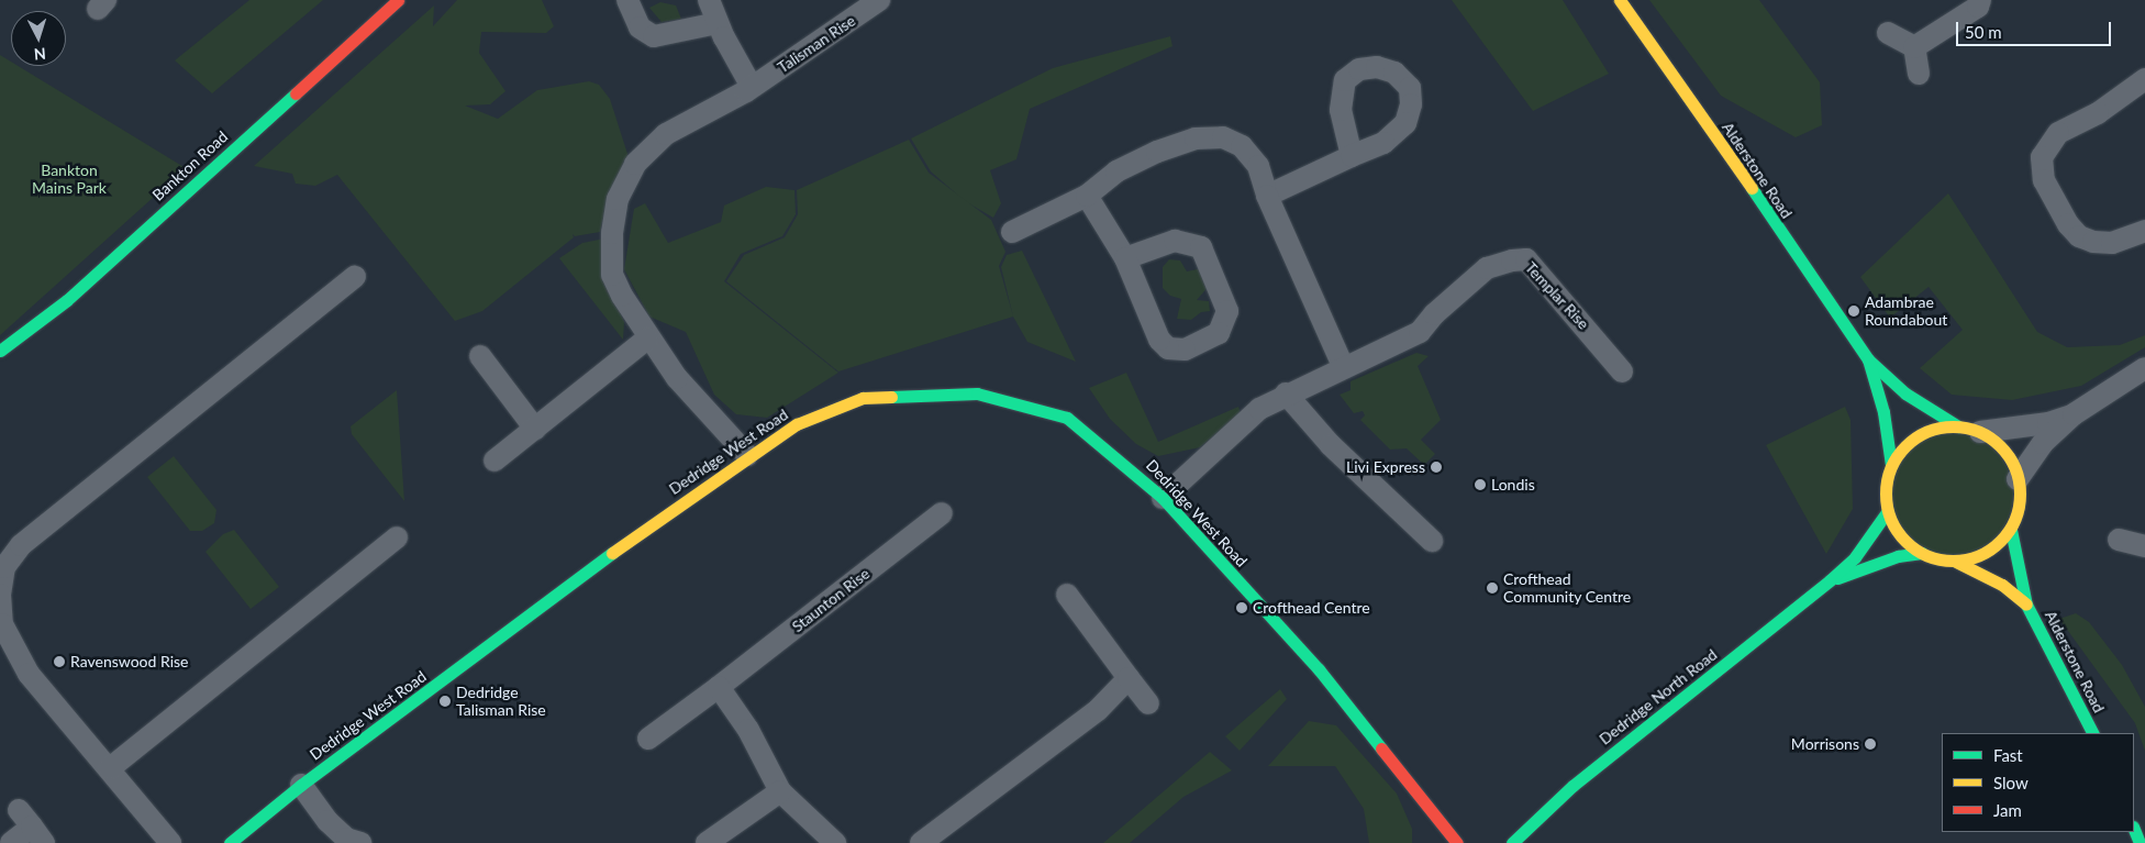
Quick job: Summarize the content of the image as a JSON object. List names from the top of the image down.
{
  "streets": {
    "street": [
      "Talisman Rise",
      "Bankton Road",
      "Alderstone Road",
      "Templar Rise",
      "Dedridge West Road",
      "Staunton Rise",
      "Dedridge North Road"
    ]
  },
  "crossings": [
    ["Talisman Rise", "Dedridge West Road"],
    ["Alderstone Road", "Dedridge North Road"],
    ["Templar Rise", "Dedridge West Road"]
  ],
  "parks": ["Bankton Mains Park"],
  "places": [
    "Adambrae Roundabout",
    "Livi Express",
    "Londis",
    "Crofthead Community Centre",
    "Crofthead Centre",
    "Ravenswood Rise",
    "Dedridge Talisman Rise",
    "Morrisons"
  ],
  "legend": ["Fast", "Slow", "Jam"],
  "scale_bar": "50 m",
  "north": "bottom"
}
